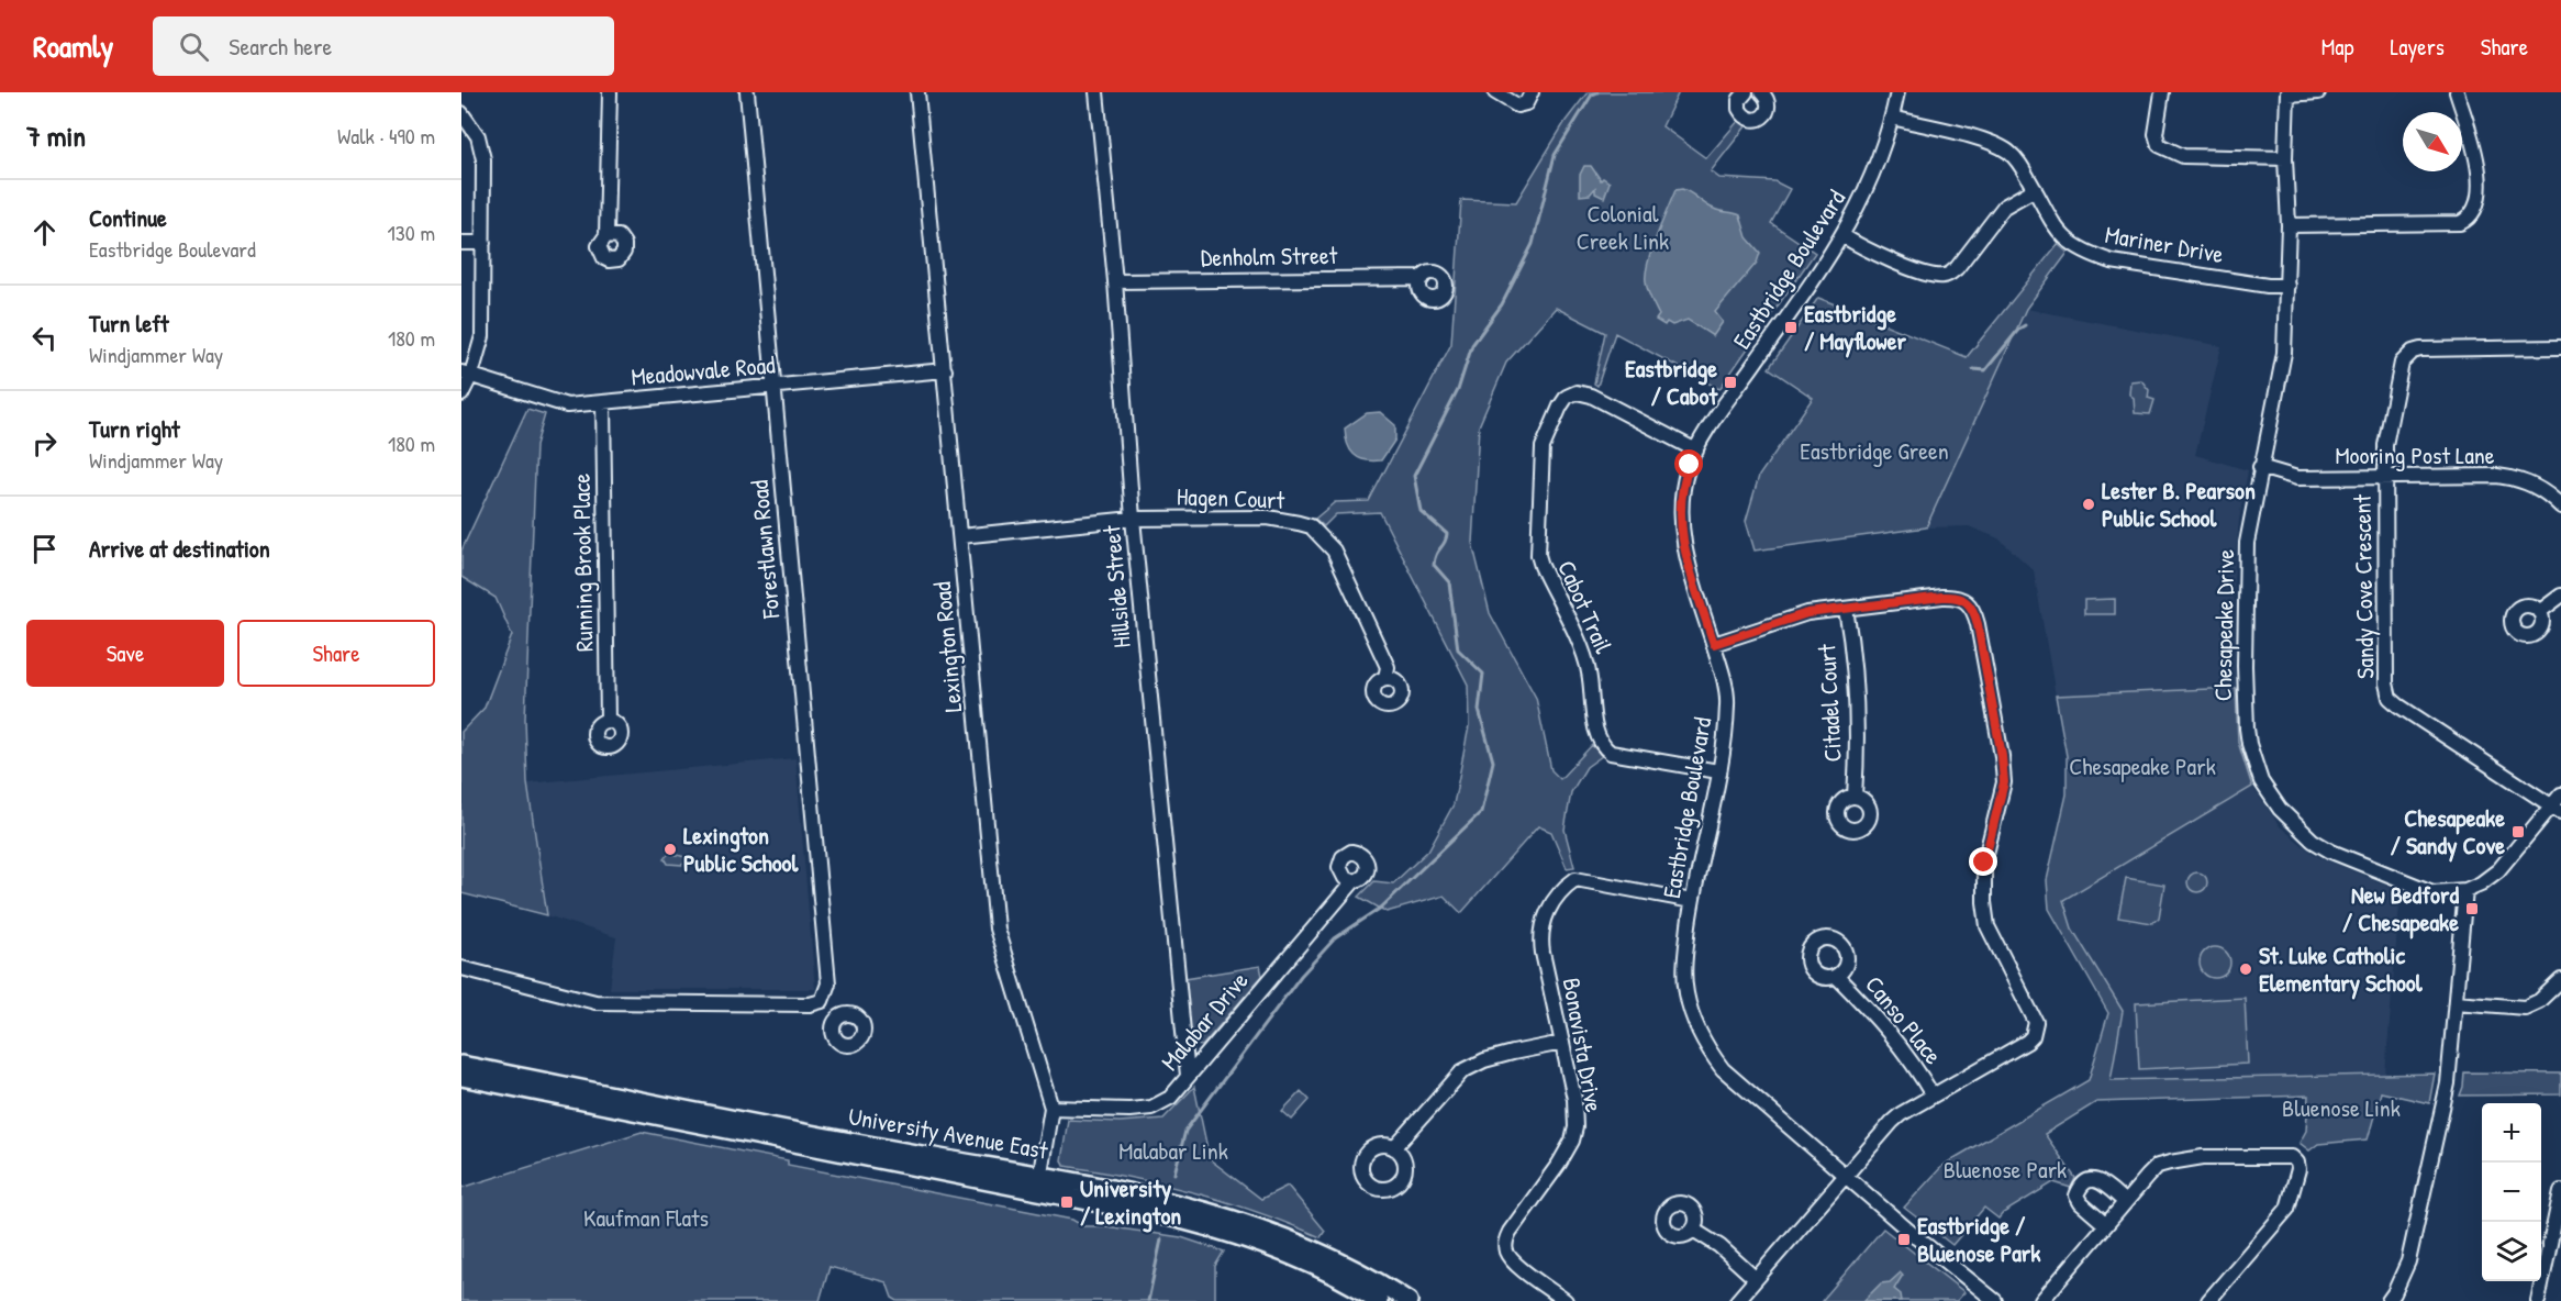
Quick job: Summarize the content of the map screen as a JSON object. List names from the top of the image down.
{
  "streets": {
    "main road": ["University Avenue East"],
    "street": [
      "Mariner Drive",
      "Denholm Street",
      "Eastbridge Boulevard",
      "Meadowvale Road",
      "Mooring Post Lane",
      "Hagen Court",
      "Forestlawn Road",
      "Running Brook Place",
      "Hillside Street",
      "Sandy Cove Crescent",
      "Cabot Trail",
      "Chesapeake Drive",
      "Lexington Road",
      "Citadel Court",
      "Canso Place",
      "Malabar Drive",
      "Bonavista Drive"
    ]
  },
  "crossings": [
    ["Mariner Drive", "Eastbridge Boulevard"],
    ["Mariner Drive", "Chesapeake Drive"],
    ["Denholm Street", "Hillside Street"],
    ["Eastbridge Boulevard", "Cabot Trail"],
    ["Eastbridge Boulevard", "Bonavista Drive"],
    ["Meadowvale Road", "Forestlawn Road"],
    ["Meadowvale Road", "Running Brook Place"],
    ["Meadowvale Road", "Lexington Road"],
    ["Mooring Post Lane", "Sandy Cove Crescent"],
    ["Mooring Post Lane", "Chesapeake Drive"],
    ["Hagen Court", "Hillside Street"],
    ["Hagen Court", "Lexington Road"],
    ["Hillside Street", "Malabar Drive"],
    ["Sandy Cove Crescent", "Chesapeake Drive"],
    ["Lexington Road", "Malabar Drive"],
    ["Lexington Road", "University Avenue East"]
  ],
  "parks": [
    "Colonial Creek Link",
    "Eastbridge Green",
    "Chesapeake Park",
    "Bluenose Link",
    "Malabar Link",
    "Bluenose Park",
    "Kaufman Flats"
  ],
  "places": {
    "transit": [
      "Eastbridge / Mayflower",
      "Eastbridge / Cabot",
      "Chesapeake / Sandy Cove",
      "New Bedford / Chesapeake",
      "University / Lexington",
      "Eastbridge / Bluenose Park"
    ],
    "other": ["Lester B. Pearson Public School", "Lexington Public School", "St. Luke Catholic Elementary School"]
  },
  "north": "bottom right",
  "page": {
    "header": "Roamly",
    "search": "Search here",
    "nav": ["Map", "Layers", "Share"],
    "heading": ["7 min", "Walk · 490 m"],
    "list": [
      ["Continue", "Eastbridge Boulevard", "130 m"],
      ["Turn left", "Windjammer Way", "180 m"],
      ["Turn right", "Windjammer Way", "180 m"],
      "Arrive at destination"
    ],
    "buttons": ["Save", "Share"],
    "map_buttons": ["+", "−"]
  }
}
